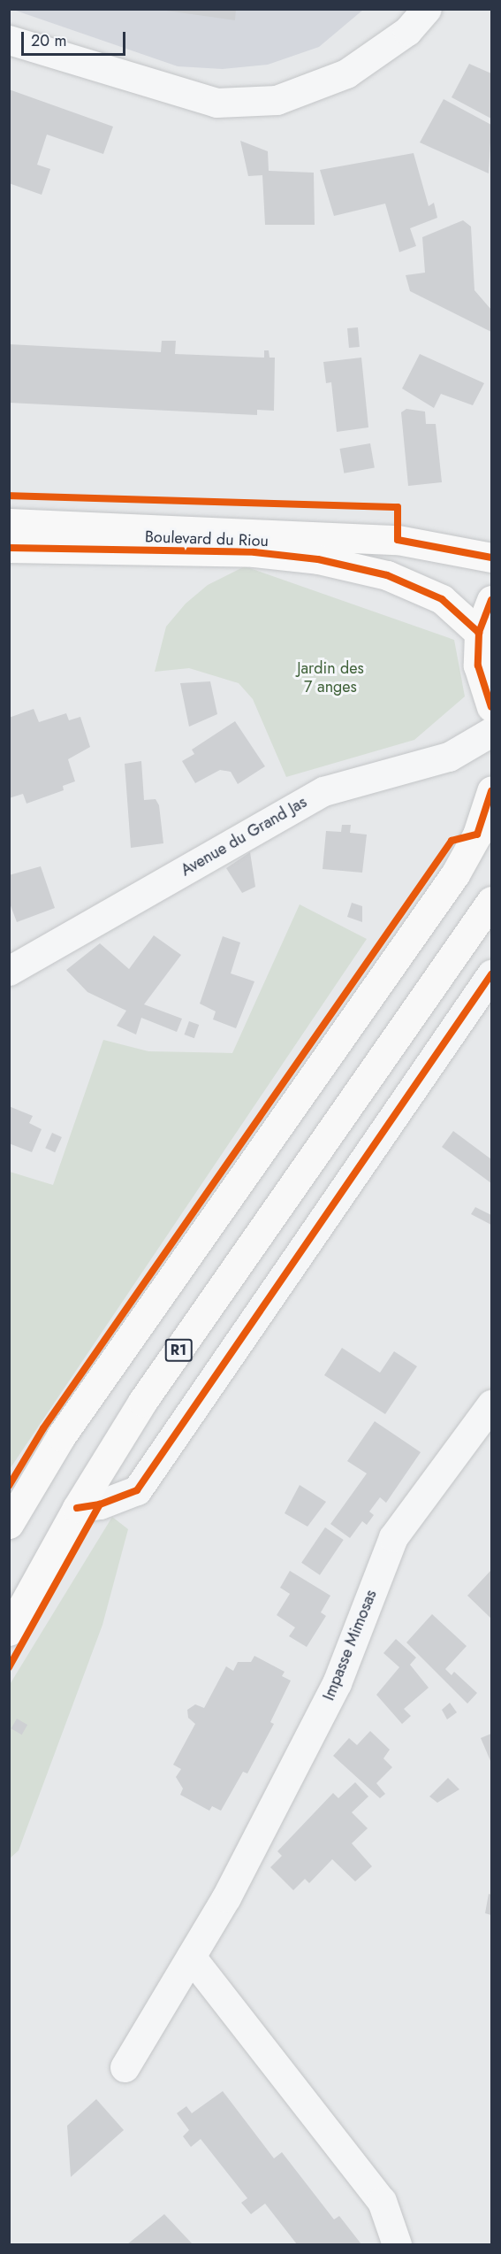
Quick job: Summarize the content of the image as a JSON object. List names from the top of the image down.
{
  "streets": {
    "main road": ["Boulevard du Riou", "R1"],
    "street": ["Avenue du Grand Jas", "Impasse Mimosas"]
  },
  "parks": ["Jardin des 7 anges"],
  "scale_bar": "20 m"
}
